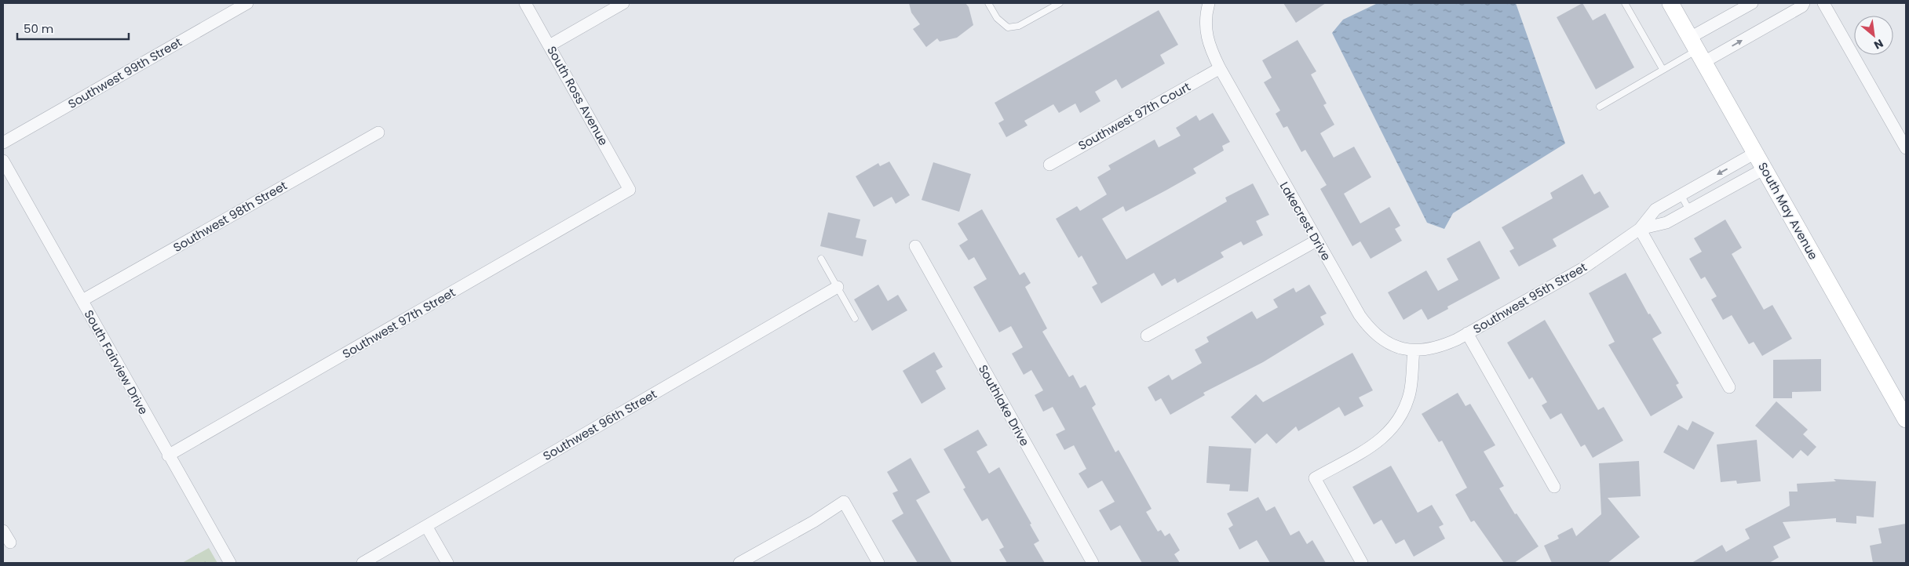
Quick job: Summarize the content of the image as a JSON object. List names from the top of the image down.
{
  "streets": {
    "main road": ["South May Avenue"],
    "street": [
      "Southwest 99th Street",
      "South Ross Avenue",
      "Southwest 97th Court",
      "Southwest 98th Street",
      "Lakecrest Drive",
      "Southwest 95th Street",
      "Southwest 97th Street",
      "South Fairview Drive",
      "Southlake Drive",
      "Southwest 96th Street"
    ]
  },
  "crossings": [
    ["South Ross Avenue", "Southwest 97th Street"],
    ["Southwest 97th Court", "Lakecrest Drive"],
    ["South May Avenue", "Southwest 95th Street"],
    ["Southwest 98th Street", "South Fairview Drive"],
    ["Lakecrest Drive", "Southwest 95th Street"],
    ["Southwest 97th Street", "South Fairview Drive"]
  ],
  "scale_bar": "50 m",
  "north": "bottom right"
}
